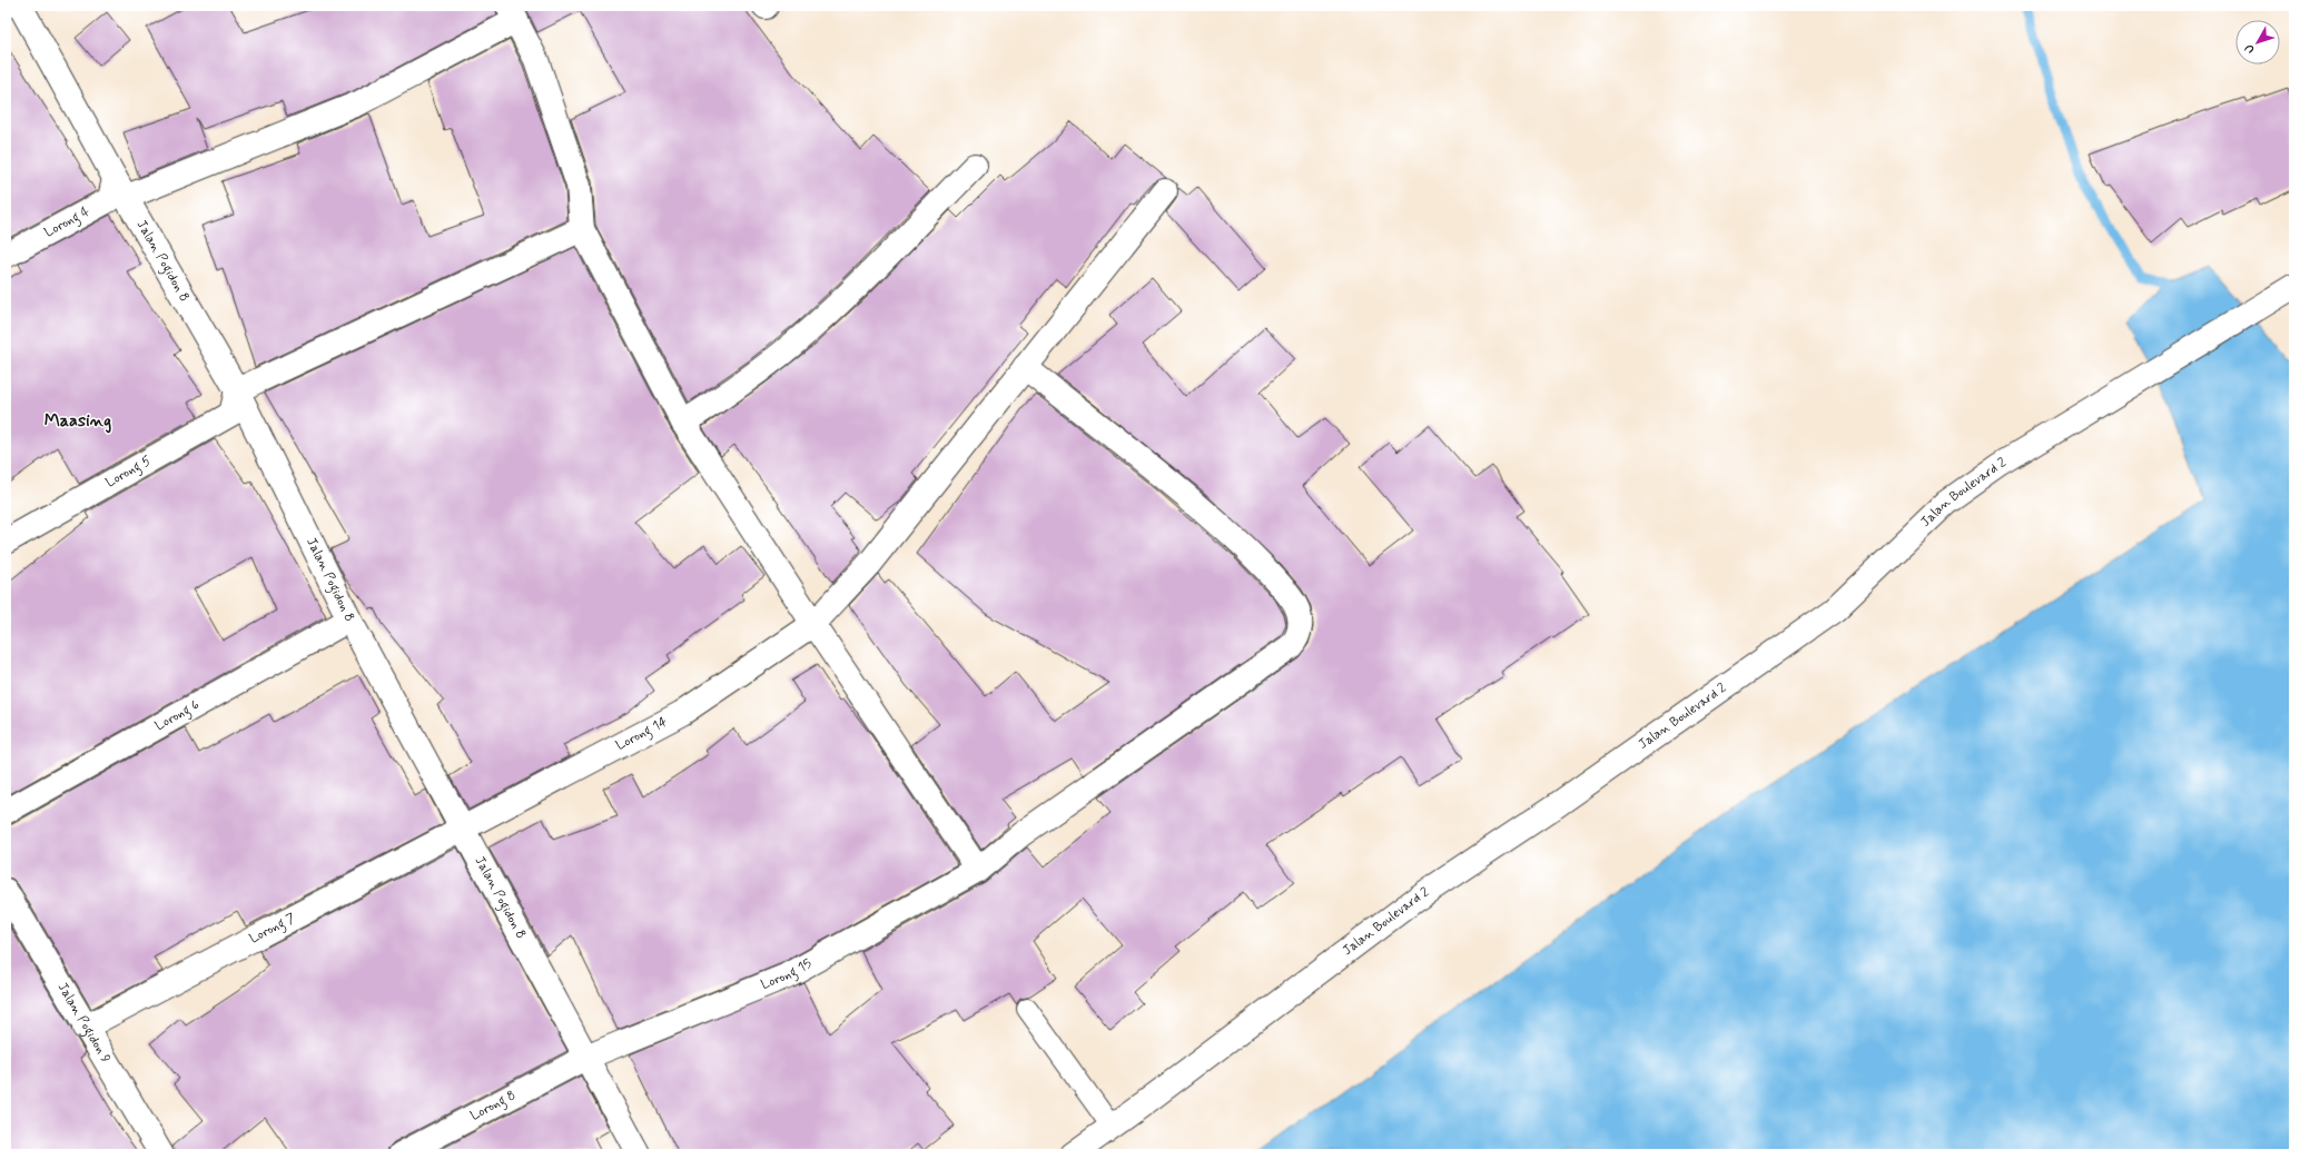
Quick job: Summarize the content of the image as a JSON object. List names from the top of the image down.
{
  "streets": {
    "street": [
      "Lorong 4",
      "Jalan Pogidon 8",
      "Lorong 5",
      "Jalan Boulevard 2",
      "Lorong 6",
      "Lorong 14",
      "Lorong 7",
      "Lorong 15",
      "Jalan Pogidon 9",
      "Lorong 8"
    ]
  },
  "crossings": [
    ["Lorong 4", "Jalan Pogidon 8"],
    ["Jalan Pogidon 8", "Lorong 5"],
    ["Jalan Pogidon 8", "Lorong 6"],
    ["Jalan Pogidon 8", "Lorong 14"],
    ["Jalan Pogidon 8", "Lorong 7"],
    ["Jalan Pogidon 8", "Lorong 15"],
    ["Jalan Pogidon 8", "Lorong 8"],
    ["Lorong 14", "Lorong 7"],
    ["Lorong 14", "Lorong 15"],
    ["Lorong 7", "Jalan Pogidon 9"],
    ["Lorong 15", "Lorong 8"]
  ],
  "districts": ["Maasing"],
  "north": "bottom left"
}
